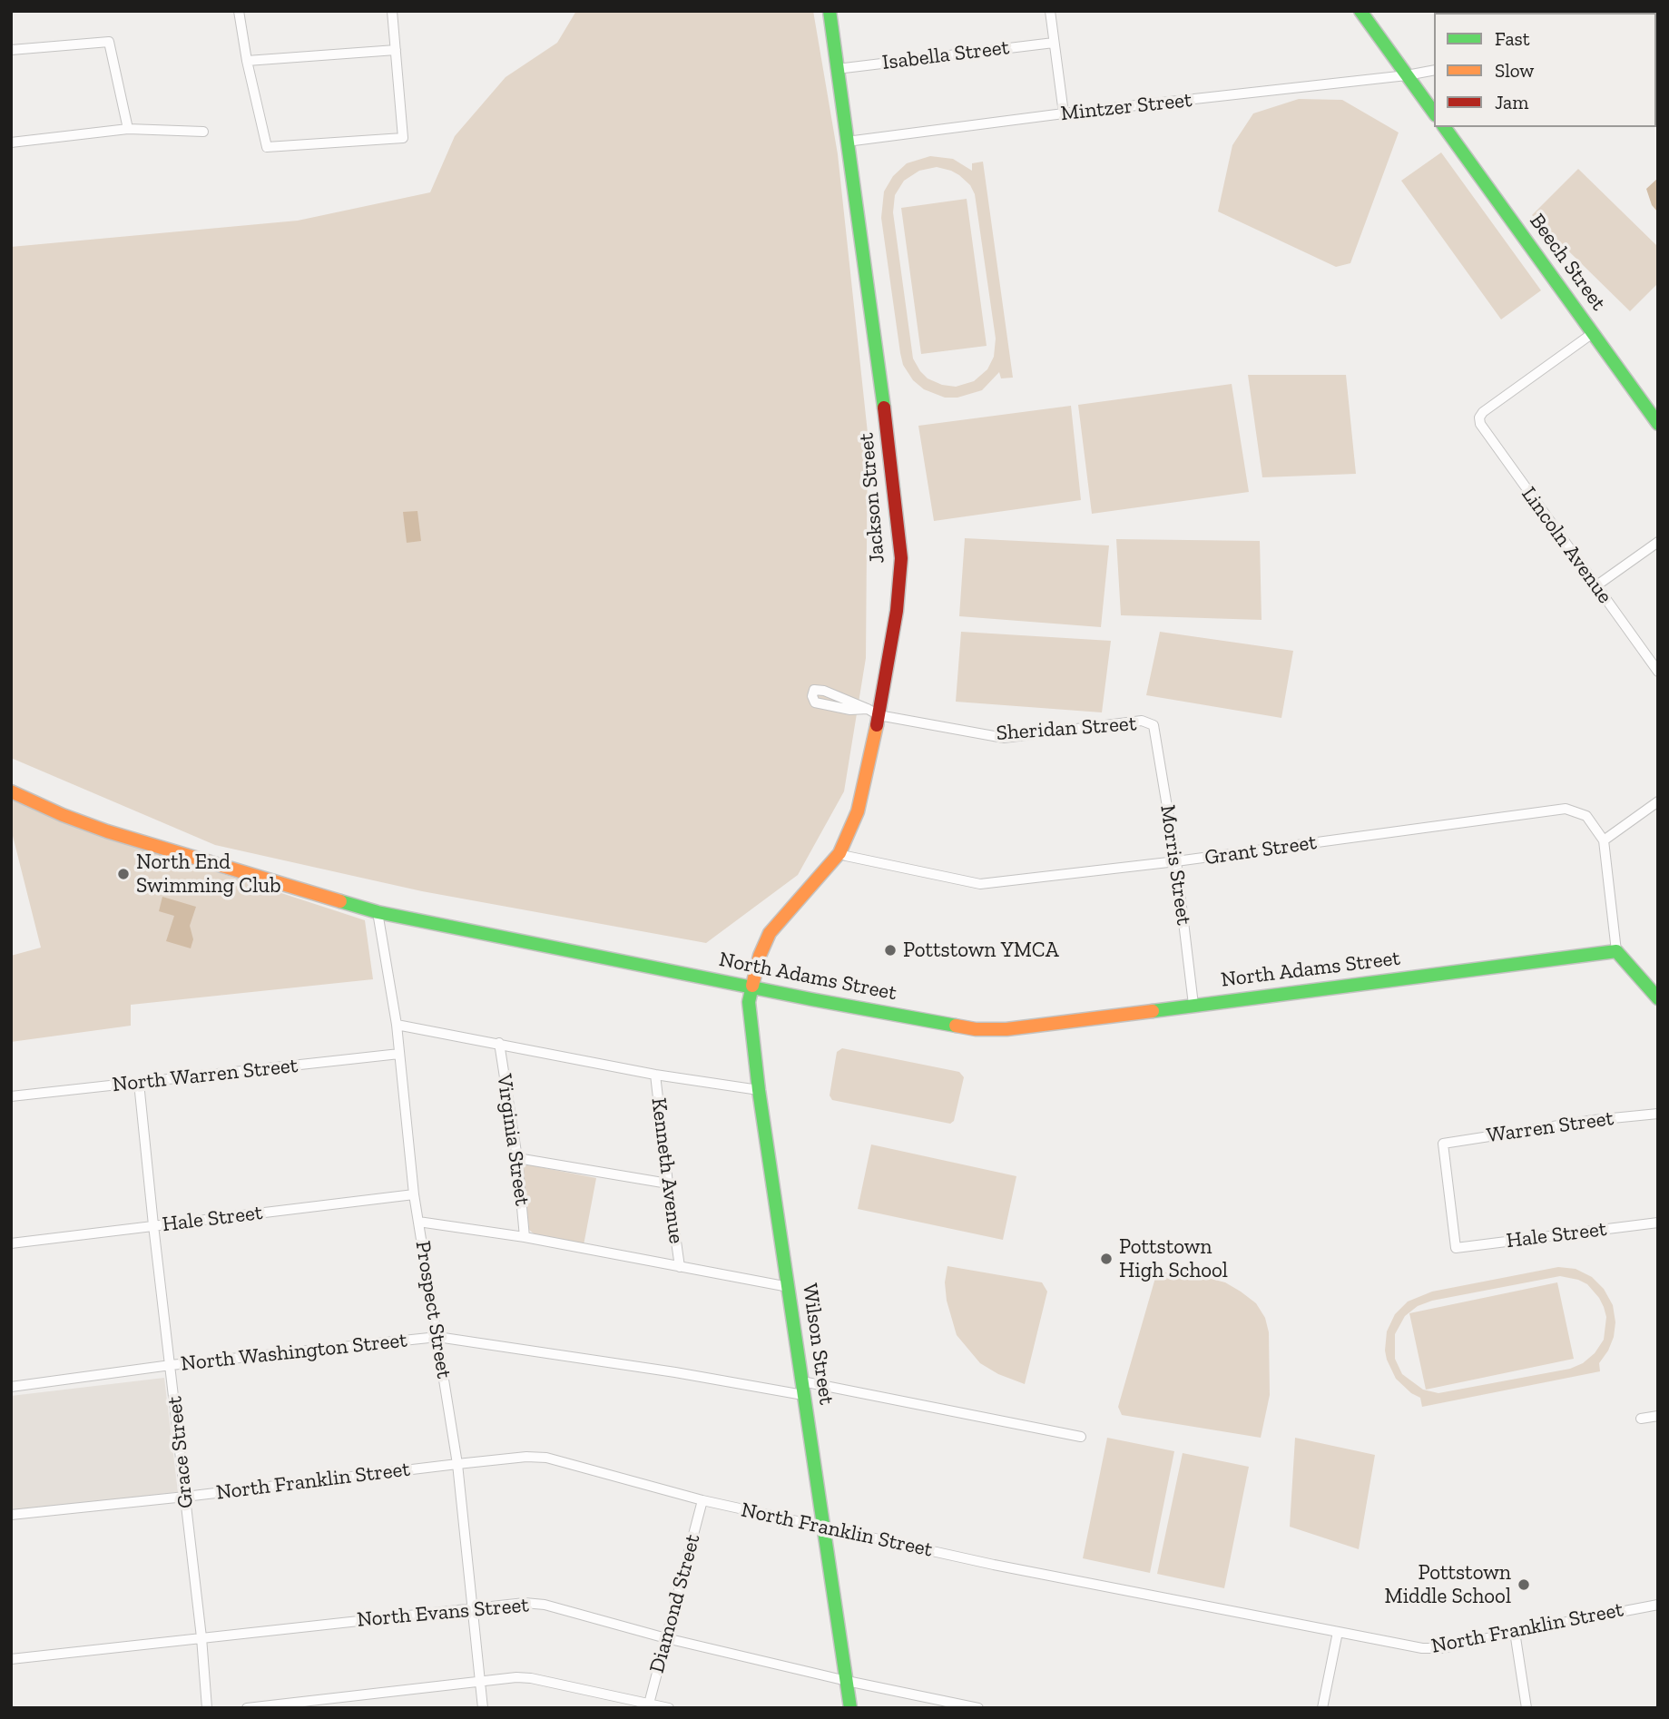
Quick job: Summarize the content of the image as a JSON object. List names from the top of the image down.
{
  "streets": {
    "street": [
      "Isabella Street",
      "Mintzer Street",
      "Beech Street",
      "Jackson Street",
      "Lincoln Avenue",
      "Sheridan Street",
      "Grant Street",
      "Morris Street",
      "North Adams Street",
      "North Warren Street",
      "Warren Street",
      "Virginia Street",
      "Kenneth Avenue",
      "Hale Street",
      "Prospect Street",
      "Wilson Street",
      "North Washington Street",
      "Grace Street",
      "North Franklin Street",
      "Diamond Street",
      "North Evans Street"
    ]
  },
  "crossings": [
    ["Isabella Street", "Jackson Street"],
    ["Mintzer Street", "Jackson Street"],
    ["Beech Street", "Lincoln Avenue"],
    ["Jackson Street", "Sheridan Street"],
    ["Jackson Street", "Grant Street"],
    ["Jackson Street", "North Adams Street"],
    ["Jackson Street", "Wilson Street"],
    ["Sheridan Street", "Morris Street"],
    ["Grant Street", "Morris Street"],
    ["Morris Street", "North Adams Street"],
    ["North Adams Street", "Prospect Street"],
    ["North Adams Street", "Wilson Street"],
    ["North Warren Street", "Prospect Street"],
    ["North Warren Street", "Grace Street"],
    ["Warren Street", "Hale Street"],
    ["Hale Street", "Prospect Street"],
    ["Hale Street", "Grace Street"],
    ["Prospect Street", "North Washington Street"],
    ["Prospect Street", "North Franklin Street"],
    ["Prospect Street", "North Evans Street"],
    ["Wilson Street", "North Washington Street"],
    ["Wilson Street", "North Franklin Street"],
    ["Wilson Street", "North Evans Street"],
    ["North Washington Street", "Grace Street"],
    ["Grace Street", "North Franklin Street"],
    ["Grace Street", "North Evans Street"],
    ["North Franklin Street", "Diamond Street"],
    ["Diamond Street", "North Evans Street"]
  ],
  "places": [
    "North End Swimming Club",
    "Pottstown YMCA",
    "Pottstown High School",
    "Pottstown Middle School"
  ],
  "legend": ["Fast", "Slow", "Jam"]
}
